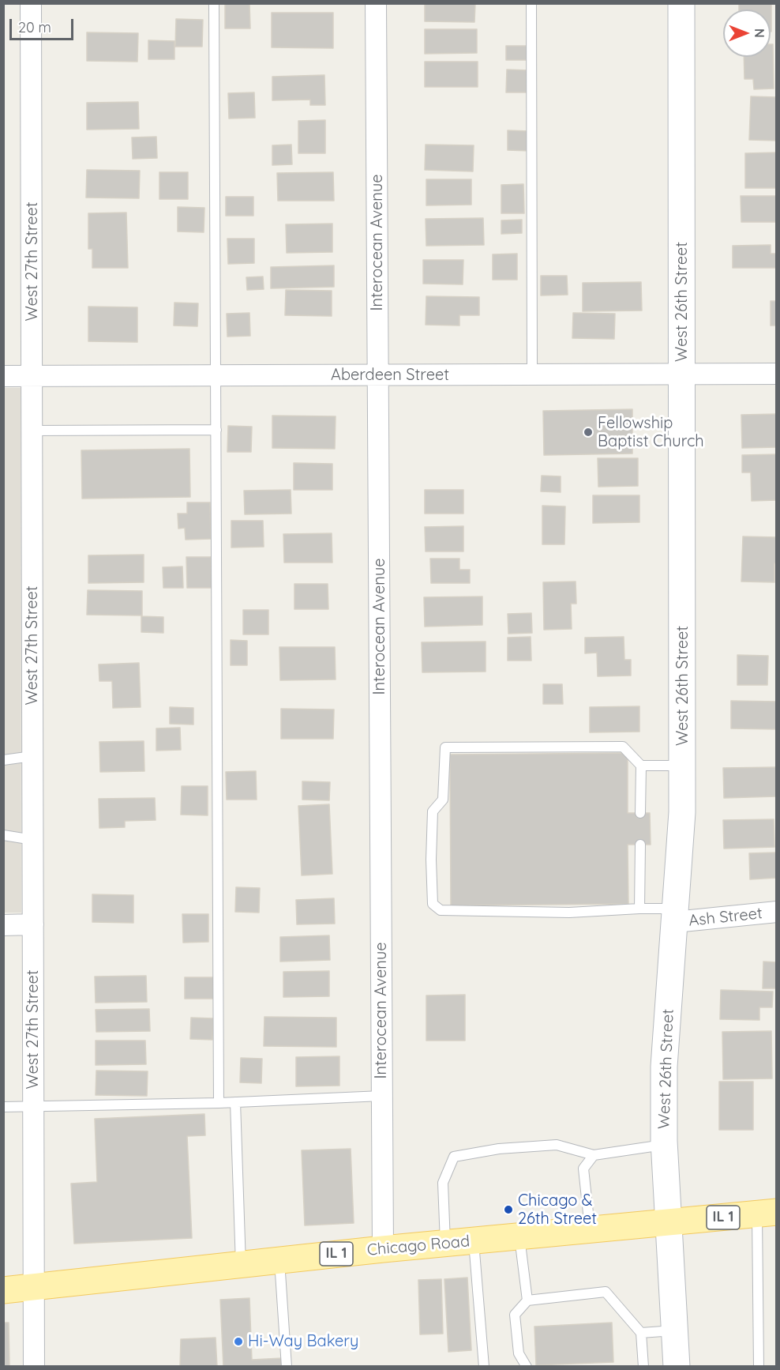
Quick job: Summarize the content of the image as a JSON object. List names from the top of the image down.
{
  "streets": {
    "main road": ["IL 1", "Chicago Road"],
    "street": [
      "Interocean Avenue",
      "West 27th Street",
      "West 26th Street",
      "Aberdeen Street",
      "Ash Street"
    ]
  },
  "crossings": [
    ["Interocean Avenue", "Aberdeen Street"],
    ["Interocean Avenue", "Chicago Road"],
    ["West 27th Street", "Aberdeen Street"],
    ["West 27th Street", "Chicago Road"],
    ["West 26th Street", "Aberdeen Street"],
    ["West 26th Street", "Ash Street"],
    ["West 26th Street", "Chicago Road"]
  ],
  "places": ["Fellowship Baptist Church", "Chicago & 26th Street", "Hi-Way Bakery"],
  "scale_bar": "20 m",
  "north": "right"
}
